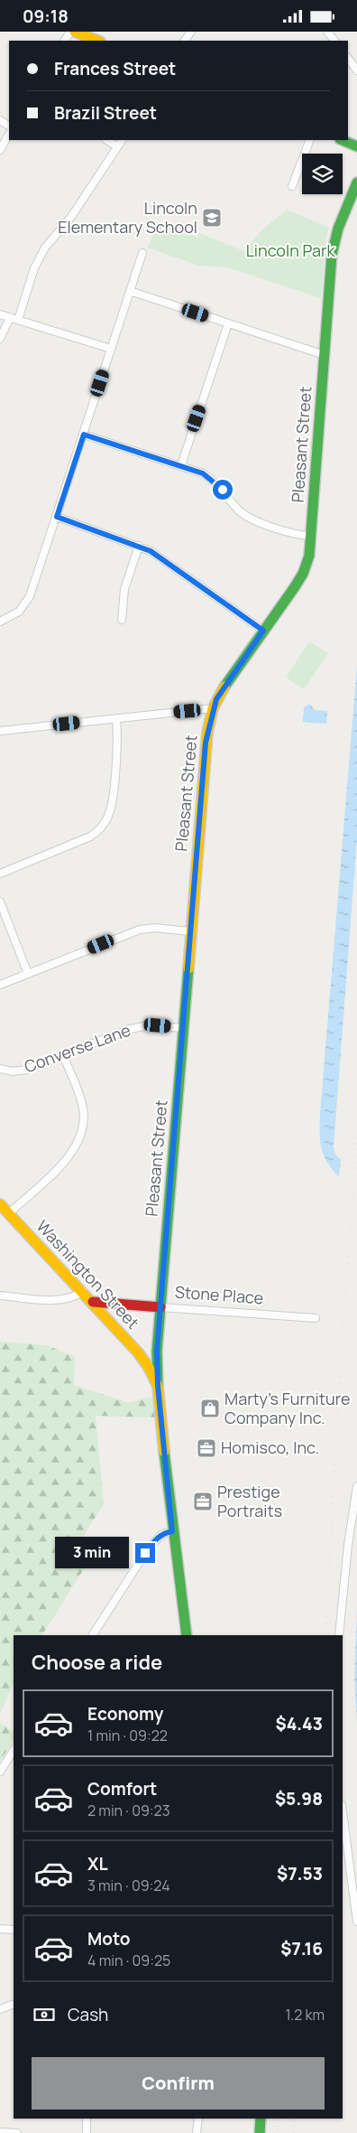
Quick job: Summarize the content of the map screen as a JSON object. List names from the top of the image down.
{
  "streets": {
    "main road": ["Pleasant Street", "Washington Street", "Stone Place"],
    "street": ["Converse Lane"]
  },
  "crossings": [
    ["Pleasant Street", "Converse Lane"],
    ["Pleasant Street", "Washington Street"],
    ["Pleasant Street", "Stone Place"],
    ["Washington Street", "Stone Place"]
  ],
  "parks": ["Lincoln Park"],
  "places": {
    "school or university": ["Lincoln Elementary School"],
    "shop": ["Marty's Furniture Company Inc."],
    "office": ["Homisco, Inc.", "Prestige Portraits"]
  },
  "page": {
    "status": "09:18",
    "banner": ["Frances Street", "Brazil Street"],
    "bubble": "3 min",
    "heading": "Choose a ride",
    "list": [
      {
        "name": "Economy",
        "note": "1 min · 09:22",
        "value": "$4.43"
      },
      {
        "name": "Comfort",
        "note": "2 min · 09:23",
        "value": "$5.98"
      },
      {
        "name": "XL",
        "note": "3 min · 09:24",
        "value": "$7.53"
      },
      {
        "name": "Moto",
        "note": "4 min · 09:25",
        "value": "$7.16"
      }
    ],
    "pay": ["Cash", "1.2 km"],
    "buttons": "Confirm"
  }
}
